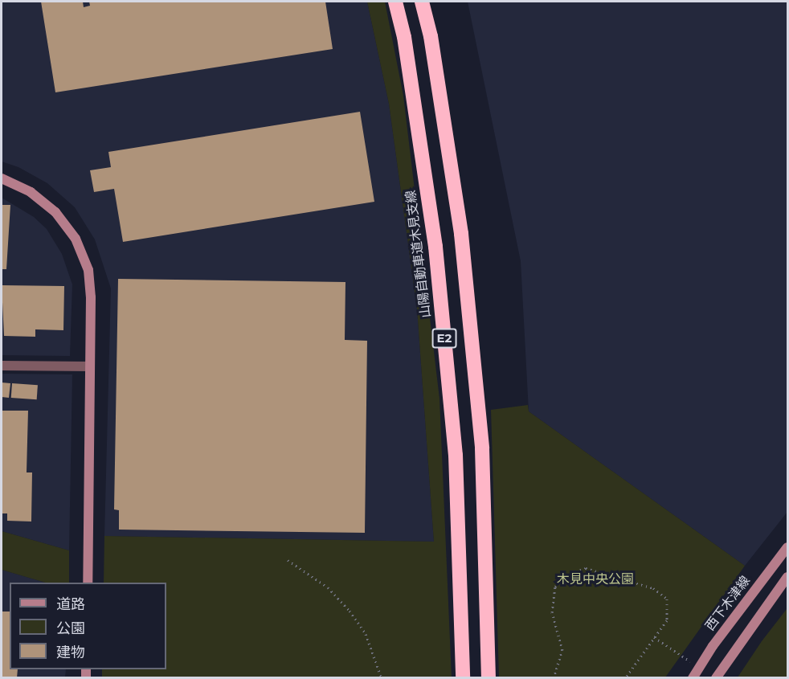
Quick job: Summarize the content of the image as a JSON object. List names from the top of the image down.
{
  "streets": {
    "highway": ["山陽自動車道木見支線", "E2"],
    "street": ["西下木津線"]
  },
  "parks": ["木見中央公園"],
  "legend": ["道路", "公園", "建物"]
}
